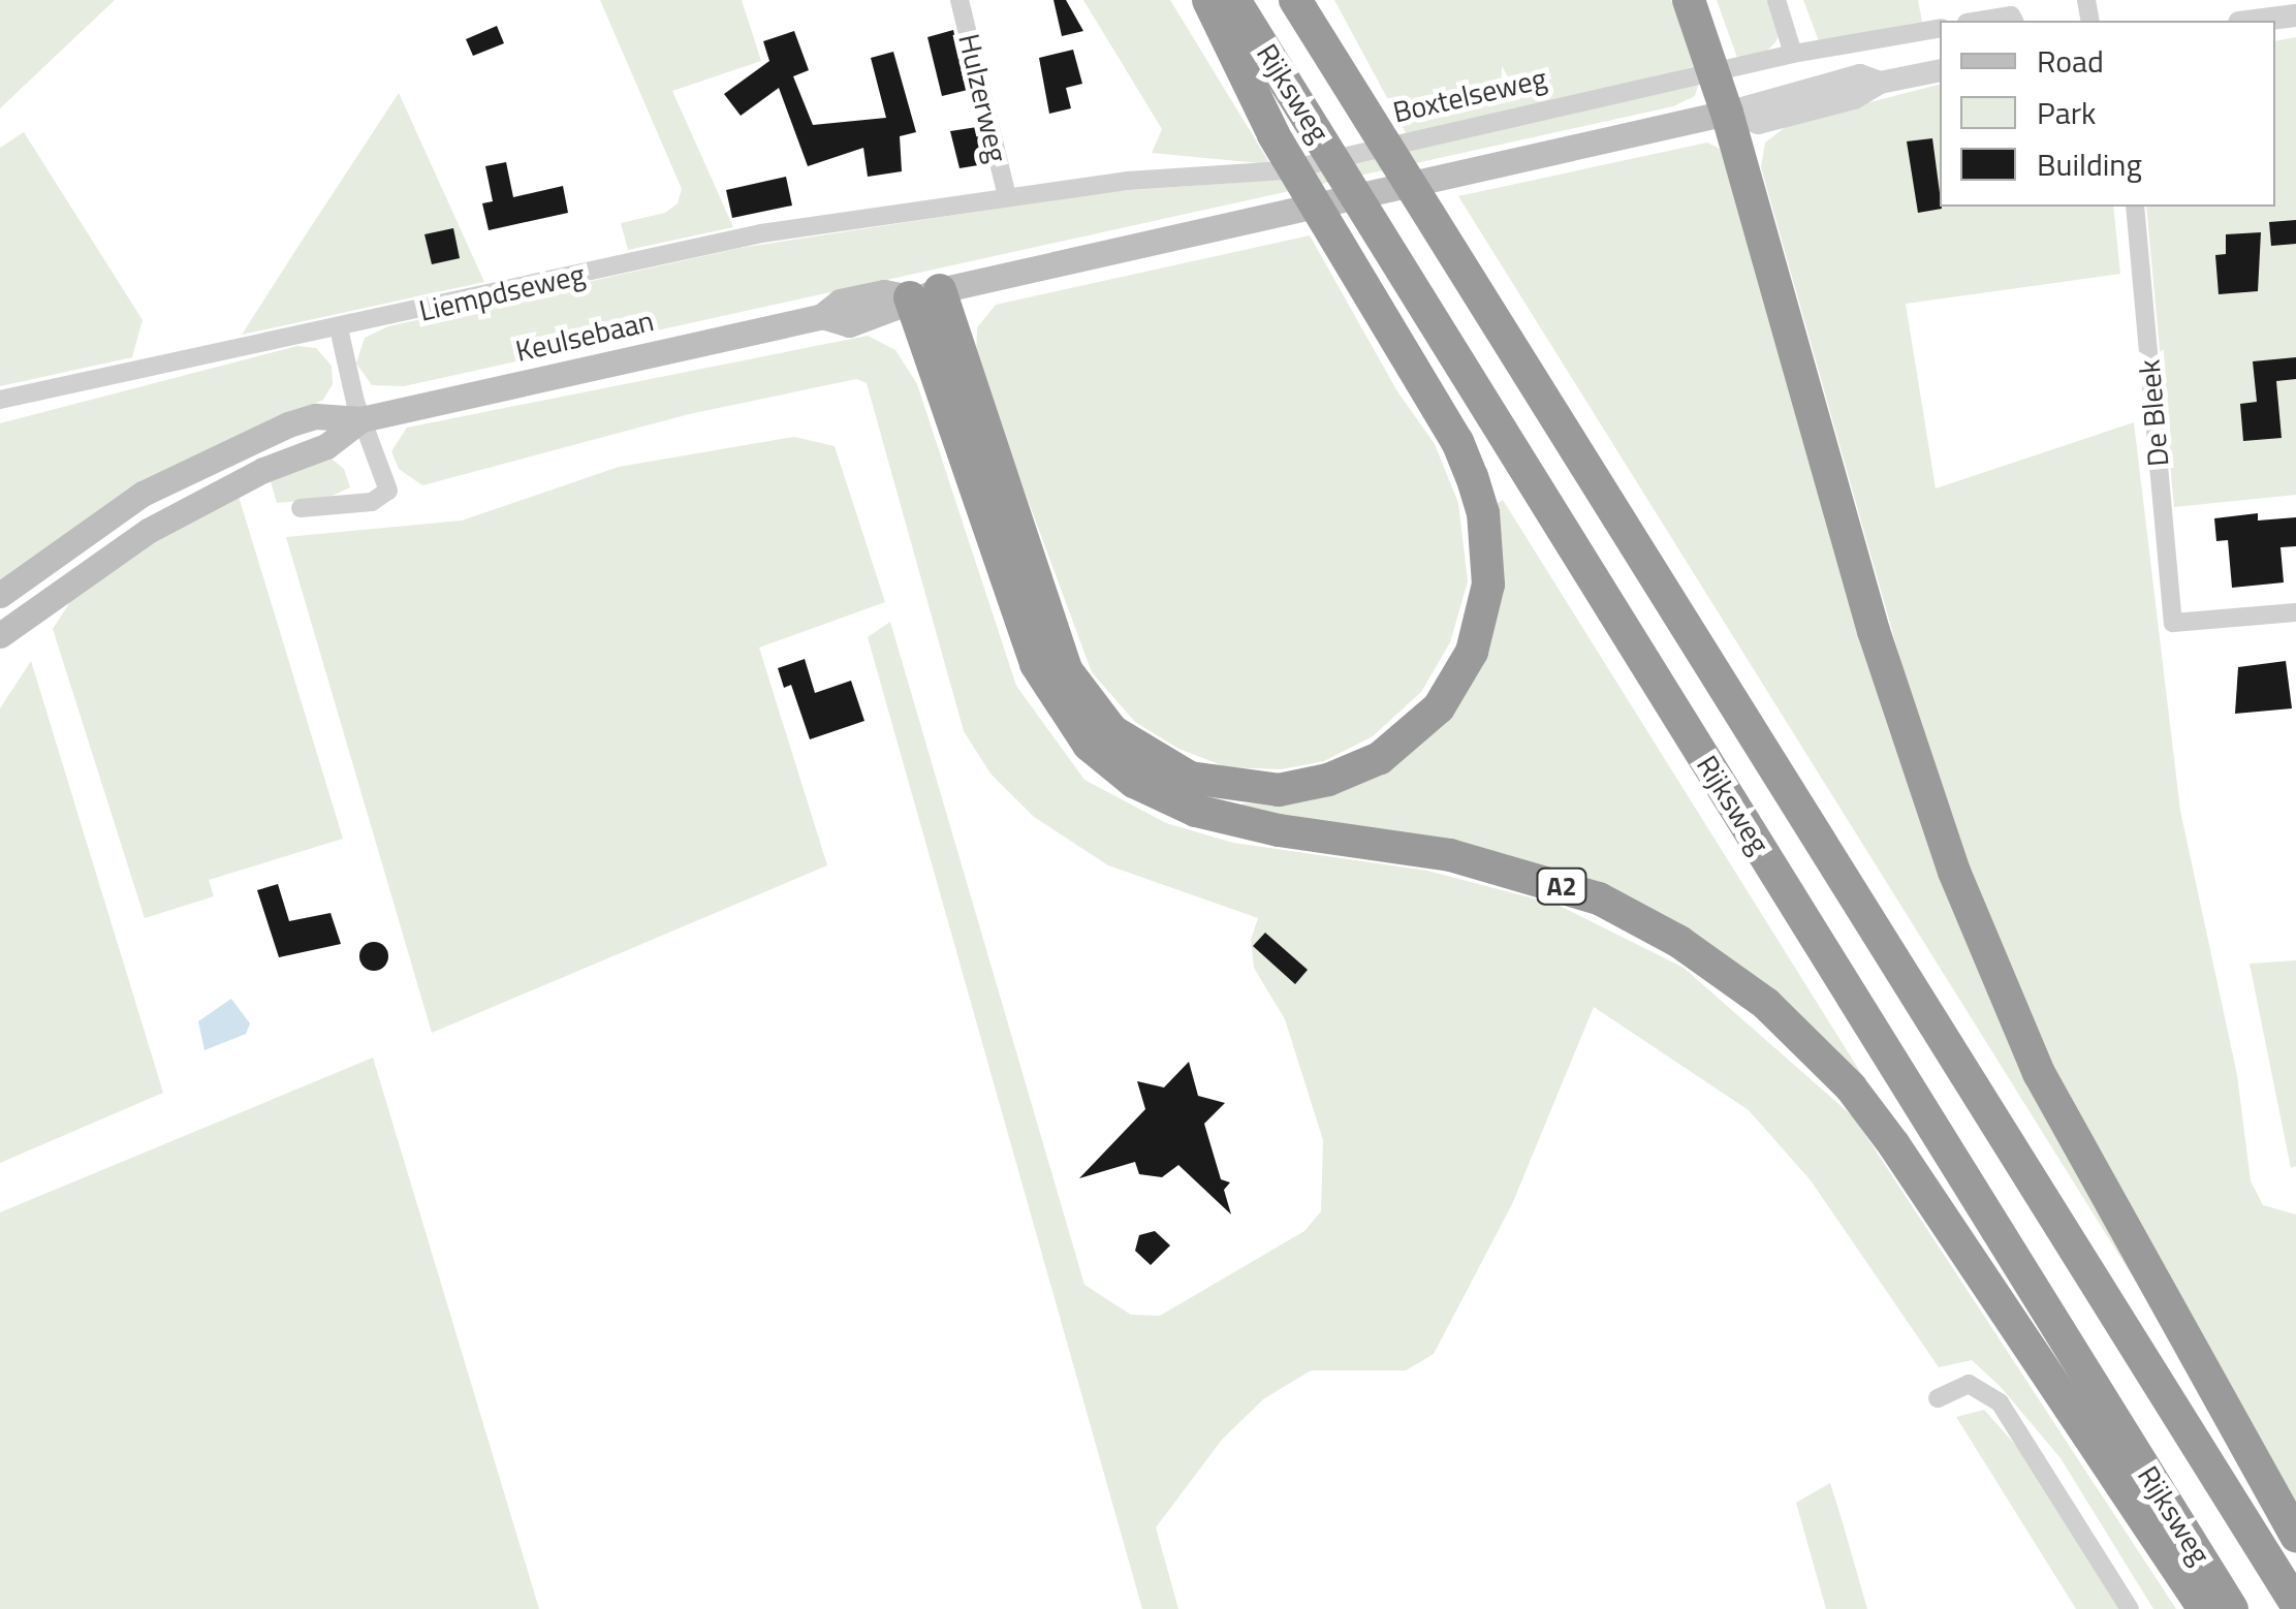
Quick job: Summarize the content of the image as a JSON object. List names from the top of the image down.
{
  "streets": {
    "highway": ["Rijksweg", "A2"],
    "main road": ["Keulsebaan"],
    "street": [
      "Boxtelseweg",
      "Hulzerweg",
      "Liempdseweg",
      "De Bleek"
    ]
  },
  "crossings": [
    ["Boxtelseweg", "Hulzerweg"],
    ["Boxtelseweg", "Liempdseweg"],
    ["Hulzerweg", "Liempdseweg"],
    ["Keulsebaan", "A2"]
  ],
  "legend": ["Road", "Park", "Building"]
}
